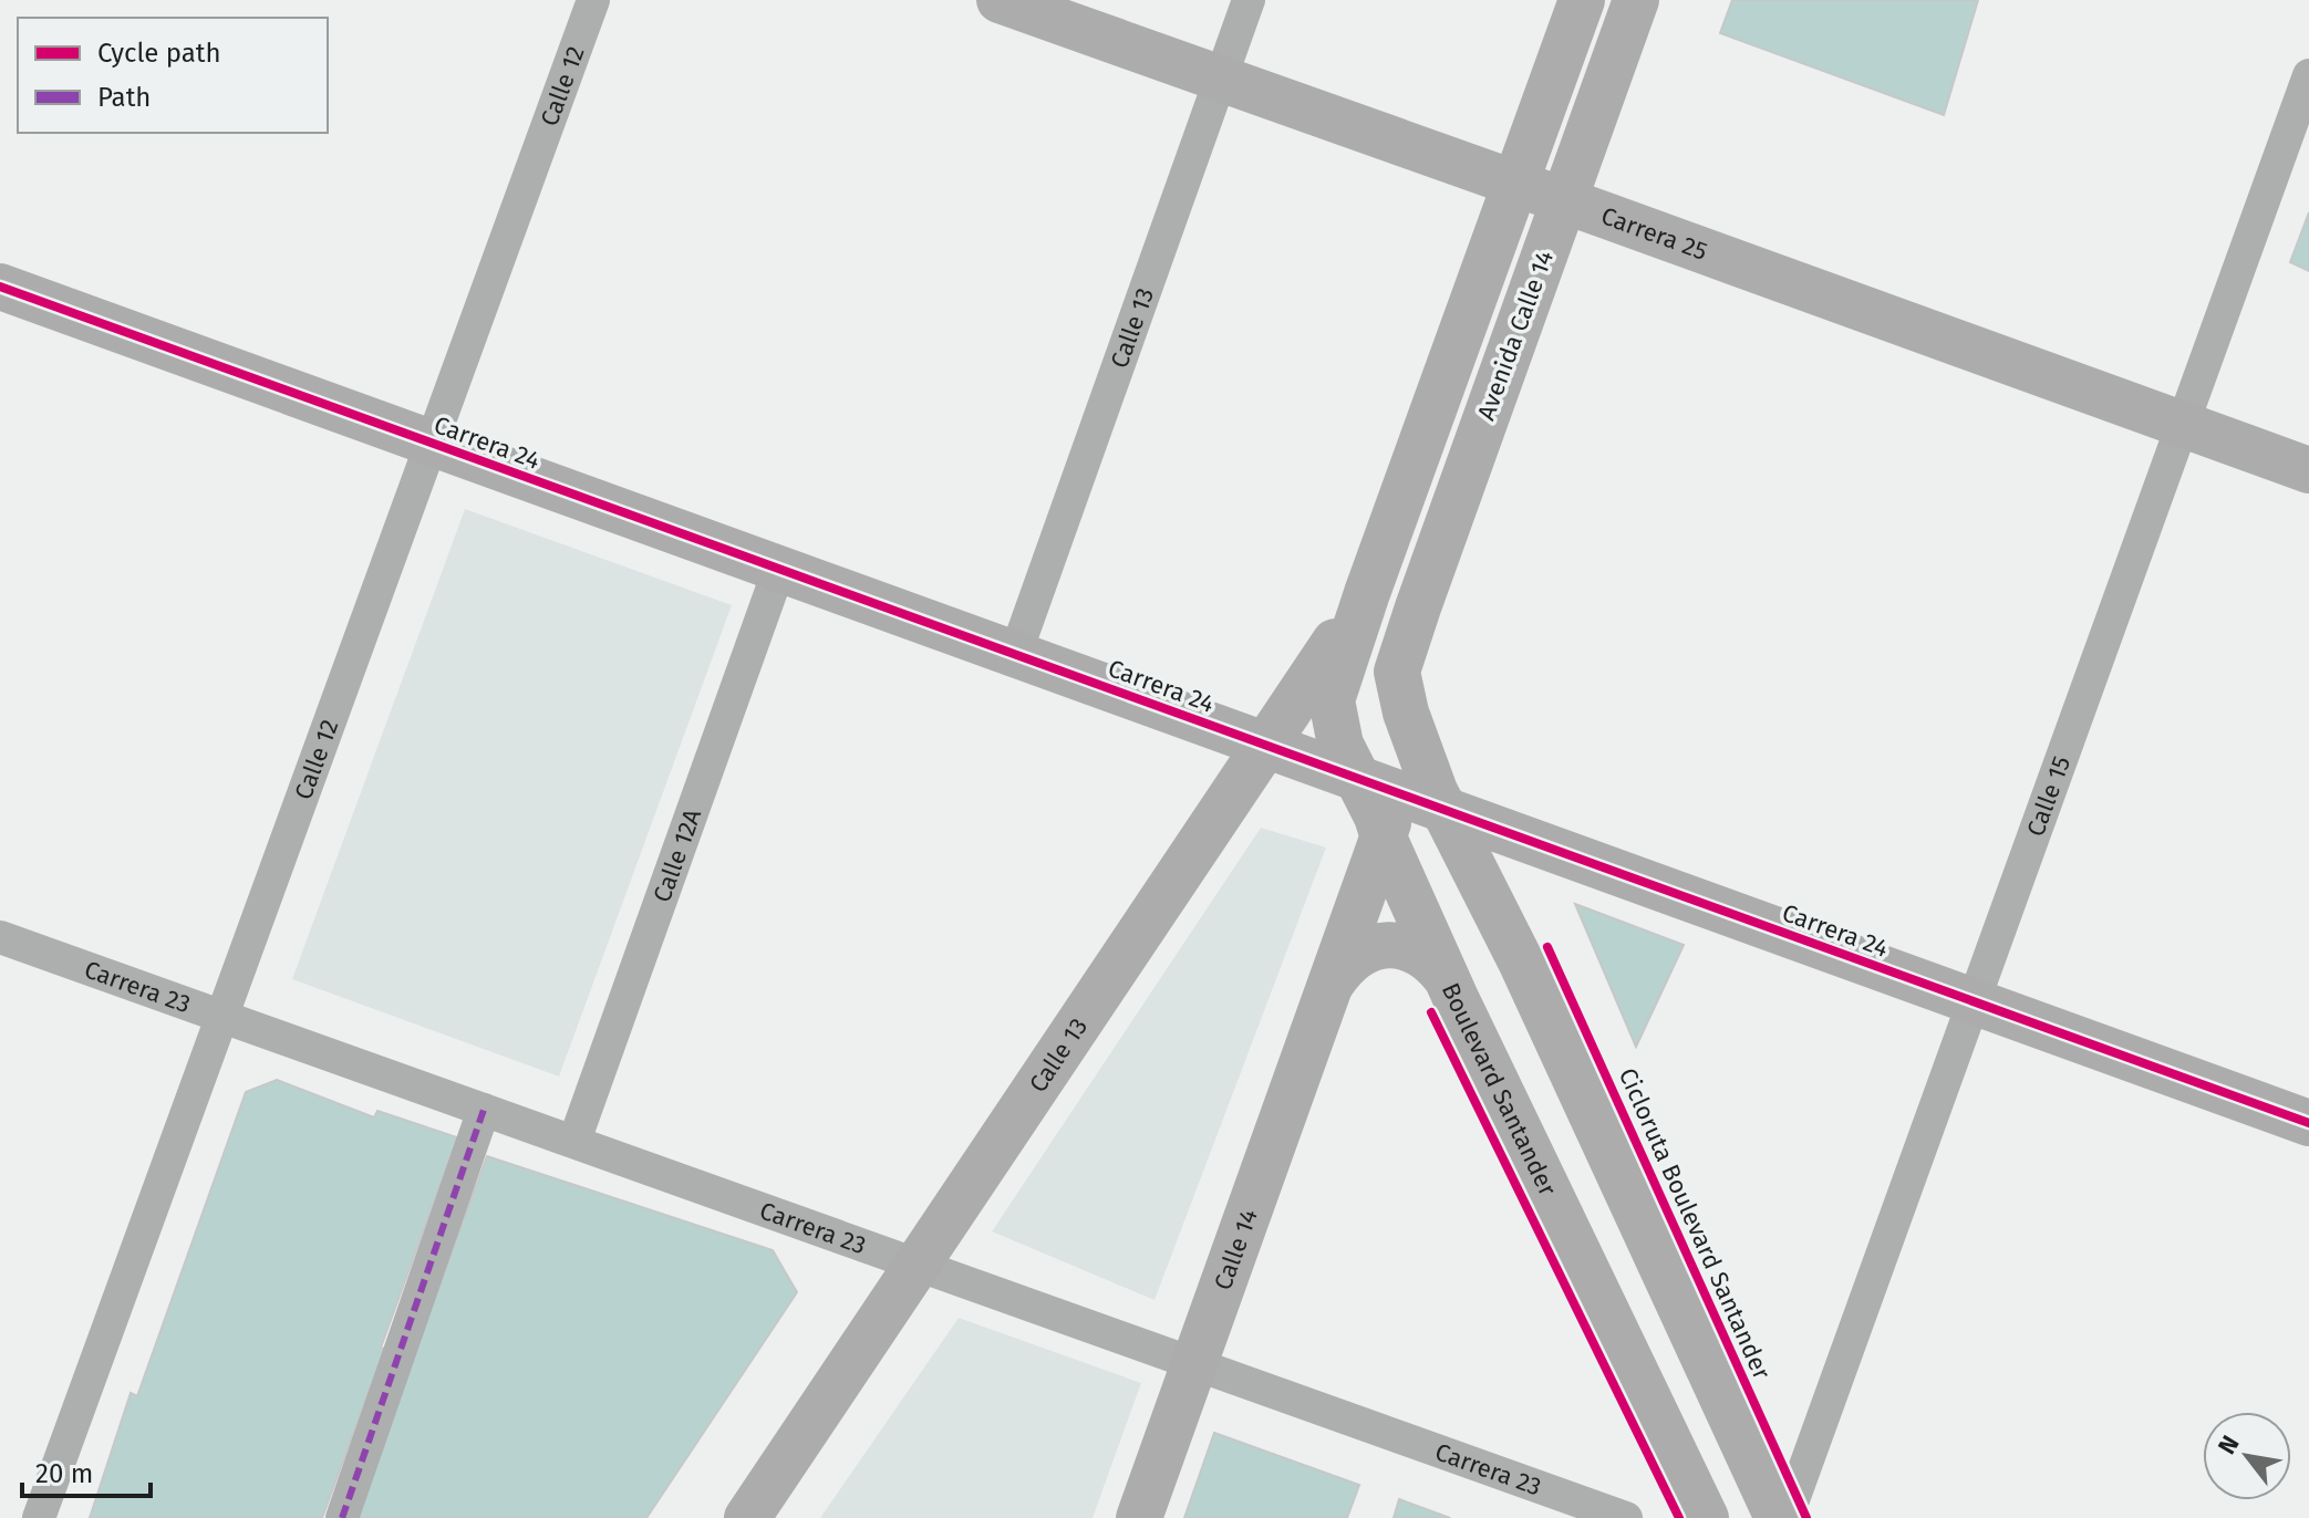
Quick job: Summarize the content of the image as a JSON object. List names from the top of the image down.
{
  "streets": {
    "street": [
      "Calle 12",
      "Carrera 25",
      "Calle 13",
      "Avenida Calle 14",
      "Carrera 24",
      "Calle 15",
      "Calle 12A",
      "Carrera 23",
      "Boulevard Santander",
      "Calle 14"
    ],
    "cycle path": ["Cicloruta Boulevard Santander"]
  },
  "crossings": [
    ["Calle 12", "Carrera 24"],
    ["Calle 12", "Carrera 23"],
    ["Carrera 25", "Calle 13"],
    ["Carrera 25", "Avenida Calle 14"],
    ["Carrera 25", "Calle 15"],
    ["Calle 13", "Avenida Calle 14"],
    ["Calle 13", "Carrera 24"],
    ["Calle 13", "Carrera 23"],
    ["Avenida Calle 14", "Boulevard Santander"],
    ["Carrera 24", "Calle 15"],
    ["Carrera 24", "Calle 12A"],
    ["Carrera 24", "Boulevard Santander"],
    ["Calle 12A", "Carrera 23"],
    ["Carrera 23", "Calle 14"],
    ["Boulevard Santander", "Calle 14"]
  ],
  "legend": ["Cycle path", "Path"],
  "scale_bar": "20 m",
  "north": "top left"
}
